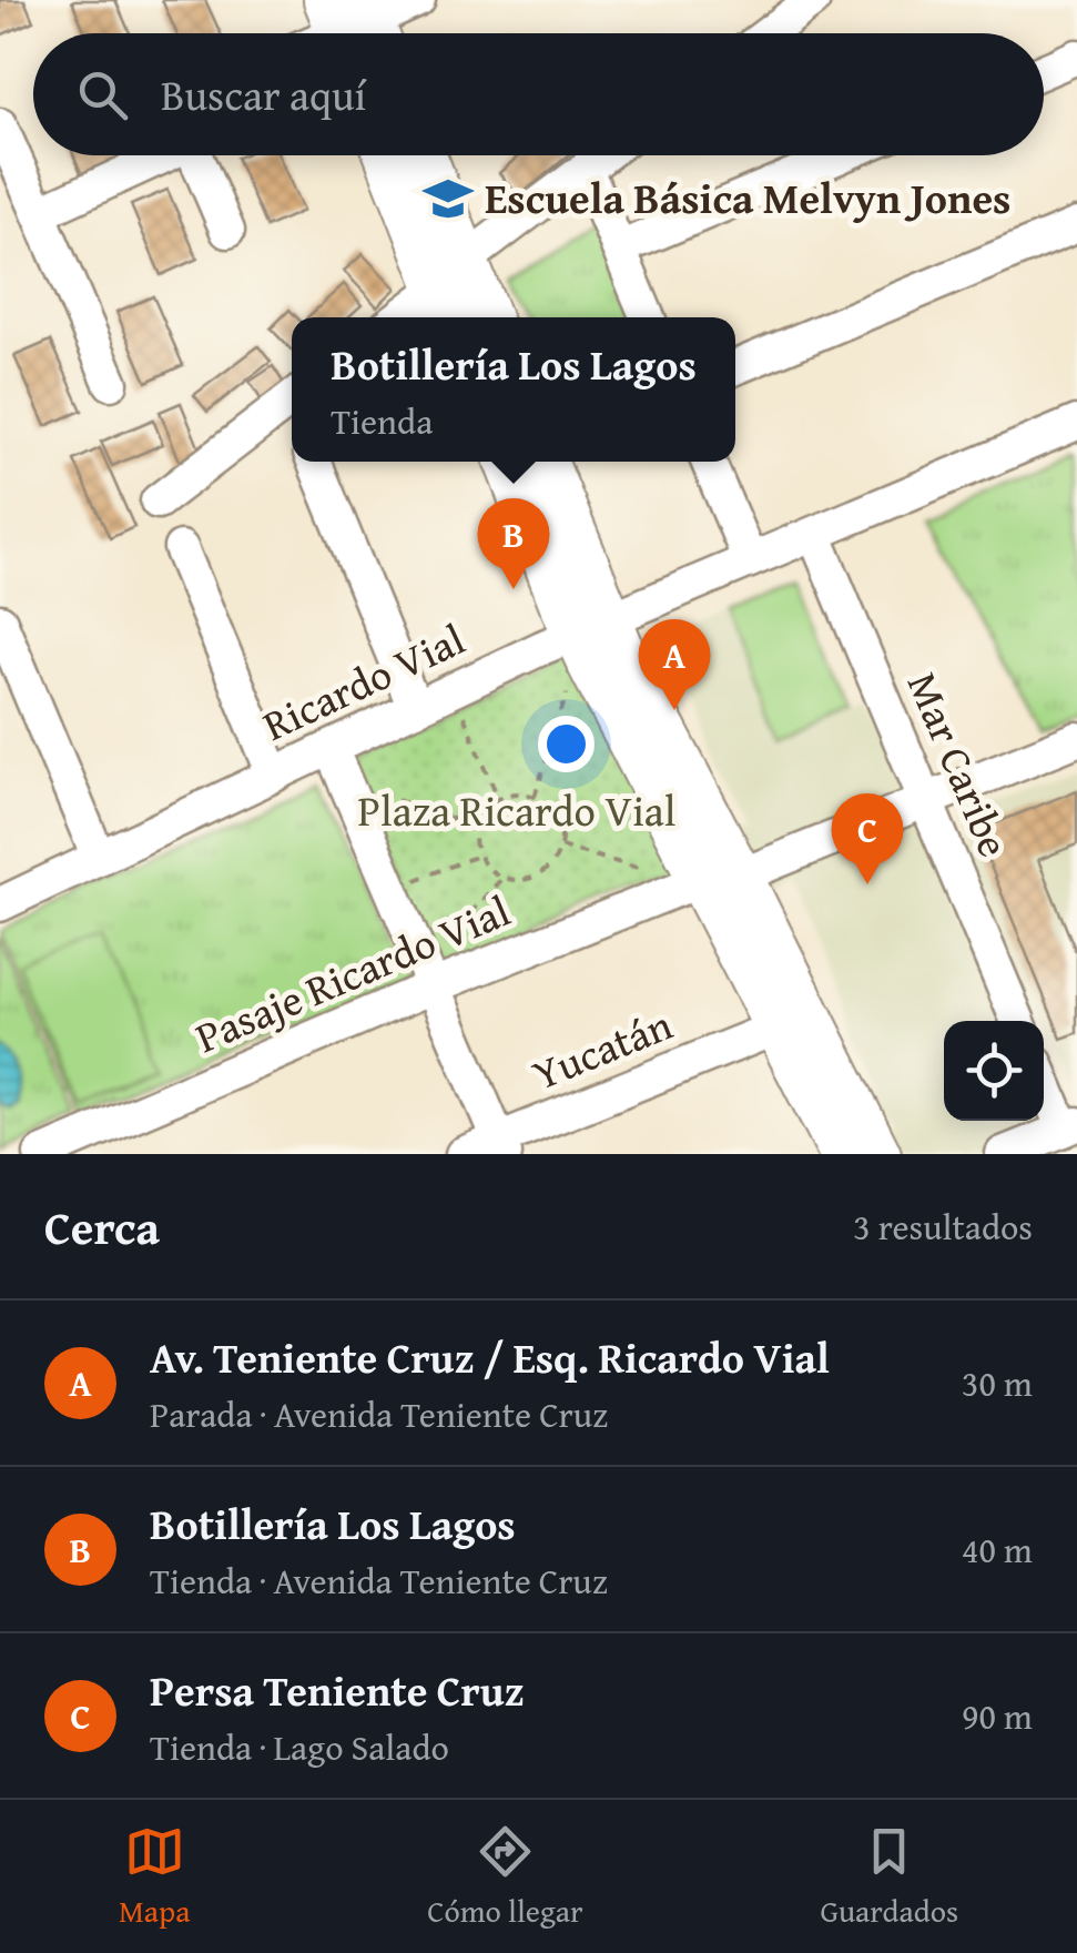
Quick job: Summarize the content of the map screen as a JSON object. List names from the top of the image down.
{
  "streets": {
    "street": [
      "Ricardo Vial",
      "Mar Caribe",
      "Pasaje Ricardo Vial",
      "Yucatán"
    ]
  },
  "crossings": [
    ["Ricardo Vial", "Mar Caribe"],
    ["Mar Caribe", "Pasaje Ricardo Vial"]
  ],
  "parks": ["Plaza Ricardo Vial"],
  "places": {
    "school or university": ["Escuela Básica Melvyn Jones"]
  },
  "page": {
    "search": "Buscar aquí",
    "popup": ["Botillería Los Lagos", "Tienda"],
    "pins": ["B", "A", "C"],
    "heading": ["Cerca", "3 resultados"],
    "list": [
      {
        "mark": "A",
        "name": "Av. Teniente Cruz / Esq. Ricardo Vial",
        "note": "Parada · Avenida Teniente Cruz",
        "value": "30 m"
      },
      {
        "mark": "B",
        "name": "Botillería Los Lagos",
        "note": "Tienda · Avenida Teniente Cruz",
        "value": "40 m"
      },
      {
        "mark": "C",
        "name": "Persa Teniente Cruz",
        "note": "Tienda · Lago Salado",
        "value": "90 m"
      }
    ],
    "nav": ["Mapa", "Cómo llegar", "Guardados"]
  }
}
